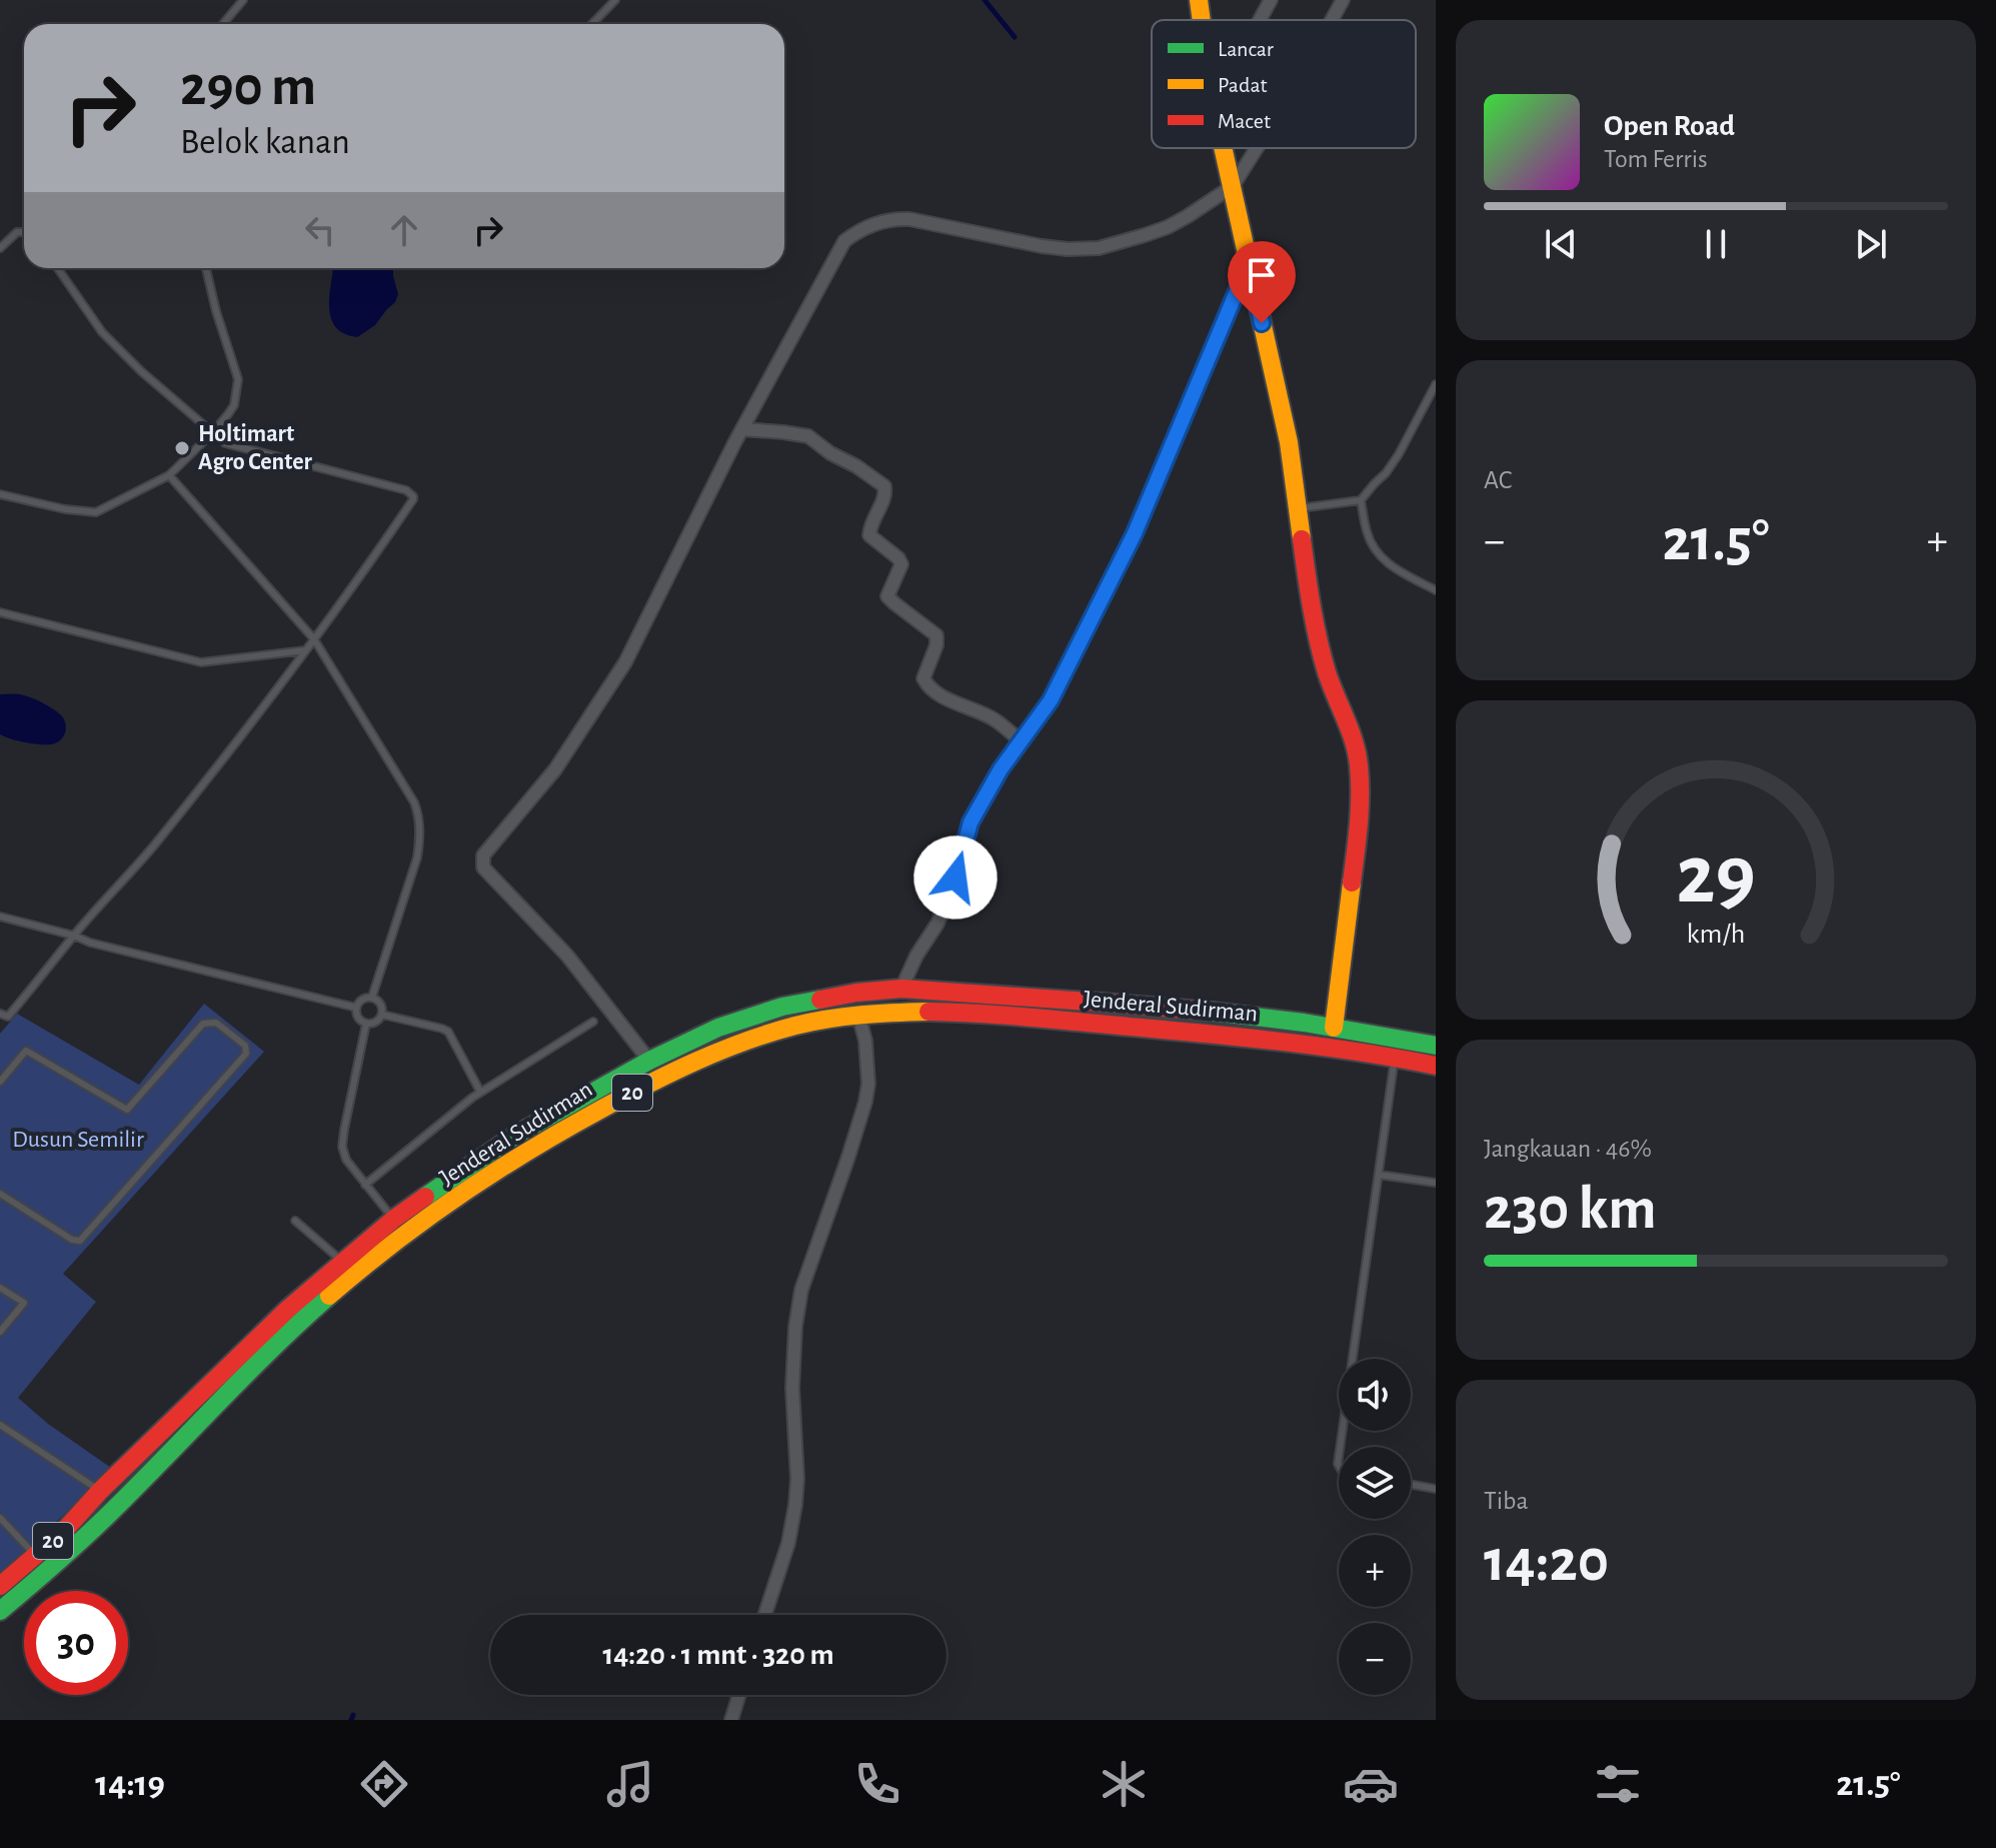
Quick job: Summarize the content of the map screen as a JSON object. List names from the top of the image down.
{
  "streets": {
    "main road": ["Jenderal Sudirman", "20"]
  },
  "crossings": [
    ["Jenderal Sudirman", "20"]
  ],
  "parks": ["Dusun Semilir"],
  "places": ["Holtimart Agro Center"],
  "legend": ["Lancar", "Padat", "Macet"],
  "page": {
    "turn": ["290 m", "Belok kanan"],
    "song": ["Open Road", "Tom Ferris"],
    "tile": [
      "AC",
      ["Jangkauan · 46%", "230 km"],
      ["Tiba", "14:20"]
    ],
    "heat": ["−", "21.5°", "+"],
    "map_buttons": ["+", "−"],
    "limit": "30",
    "trip": "14:20 · 1 mnt · 320 m",
    "tabs": ["14:19", "21.5°"],
    "gauge": ["29", "km/h"]
  }
}
